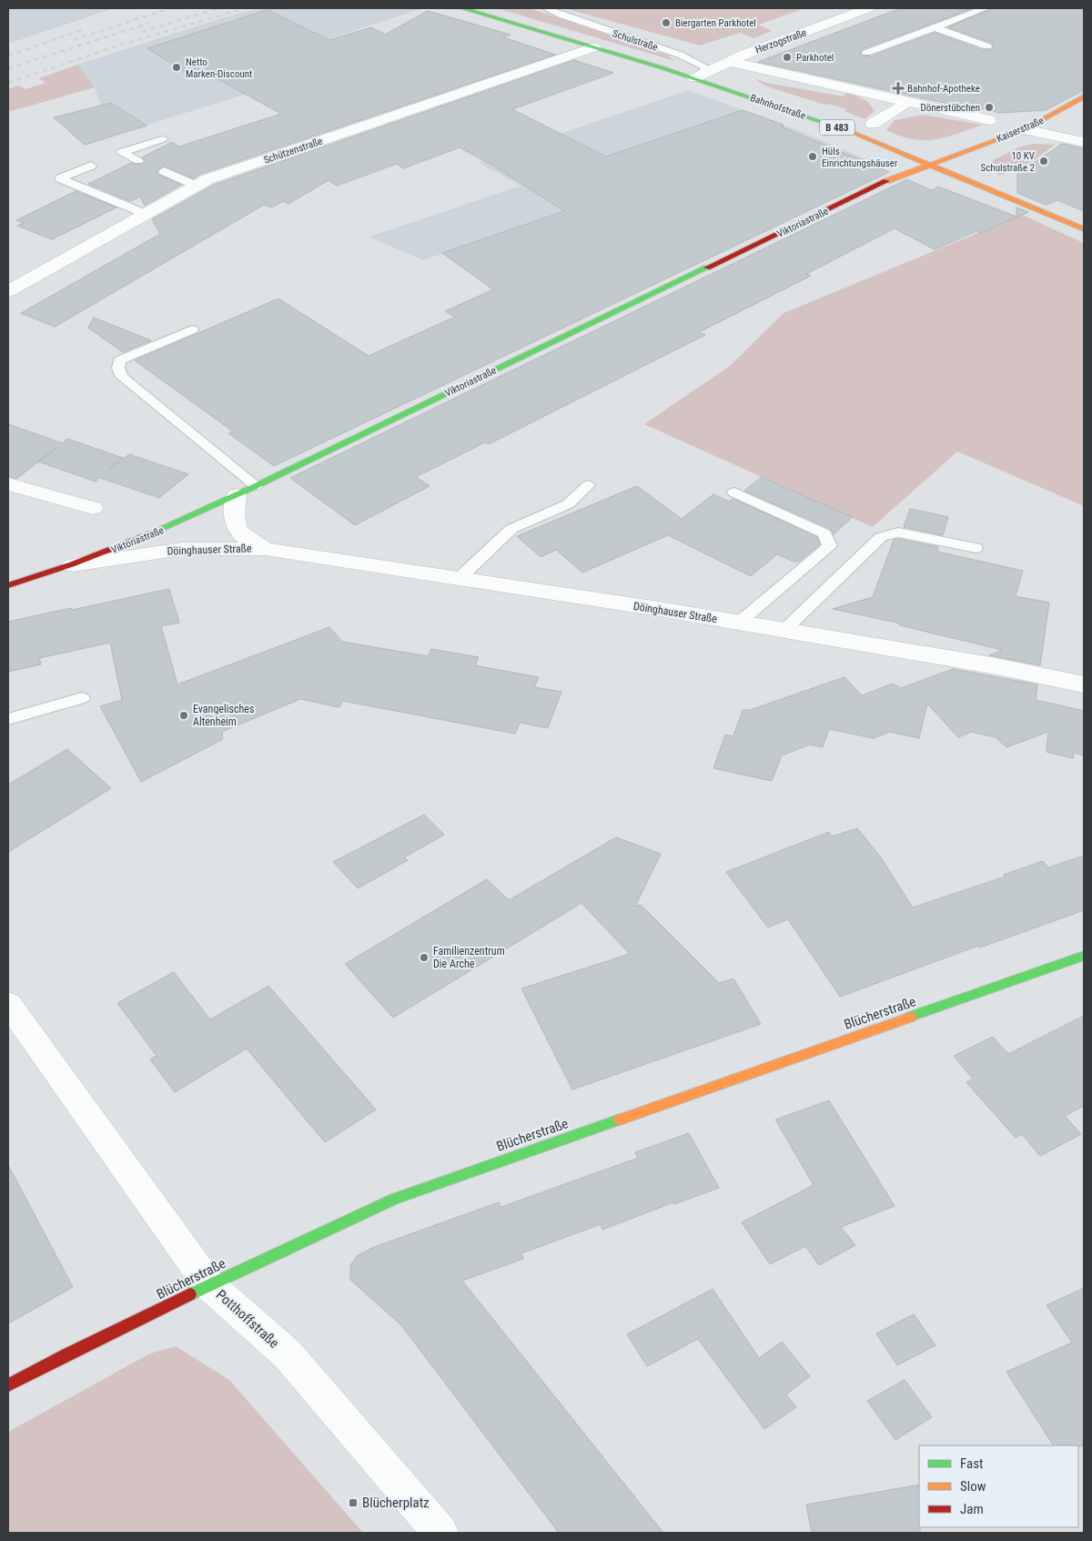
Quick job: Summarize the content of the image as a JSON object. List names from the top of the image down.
{
  "streets": {
    "main road": [
      "Bahnhofstraße",
      "B 483",
      "Kaiserstraße",
      "Viktoriastraße",
      "Blücherstraße"
    ],
    "street": [
      "Herzogstraße",
      "Schützenstraße",
      "Döinghauser Straße",
      "Potthoffstraße"
    ],
    "lane": ["Schulstraße"]
  },
  "crossings": [
    ["Schulstraße", "Herzogstraße"],
    ["Schulstraße", "Bahnhofstraße"],
    ["Herzogstraße", "Bahnhofstraße"],
    ["Bahnhofstraße", "Kaiserstraße"],
    ["Bahnhofstraße", "Schützenstraße"],
    ["Bahnhofstraße", "Viktoriastraße"],
    ["Kaiserstraße", "Viktoriastraße"],
    ["Viktoriastraße", "Döinghauser Straße"],
    ["Blücherstraße", "Potthoffstraße"]
  ],
  "places": {
    "other": [
      "Biergarten Parkhotel",
      "Parkhotel",
      "Netto Marken-Discount",
      "Dönerstübchen",
      "Hüls Einrichtungshäuser",
      "10 KV Schulstraße 2",
      "Evangelisches Altenheim",
      "Familienzentrum Die Arche"
    ],
    "health": ["Bahnhof-Apotheke"],
    "transit": ["Blücherplatz"]
  },
  "legend": ["Fast", "Slow", "Jam"]
}
